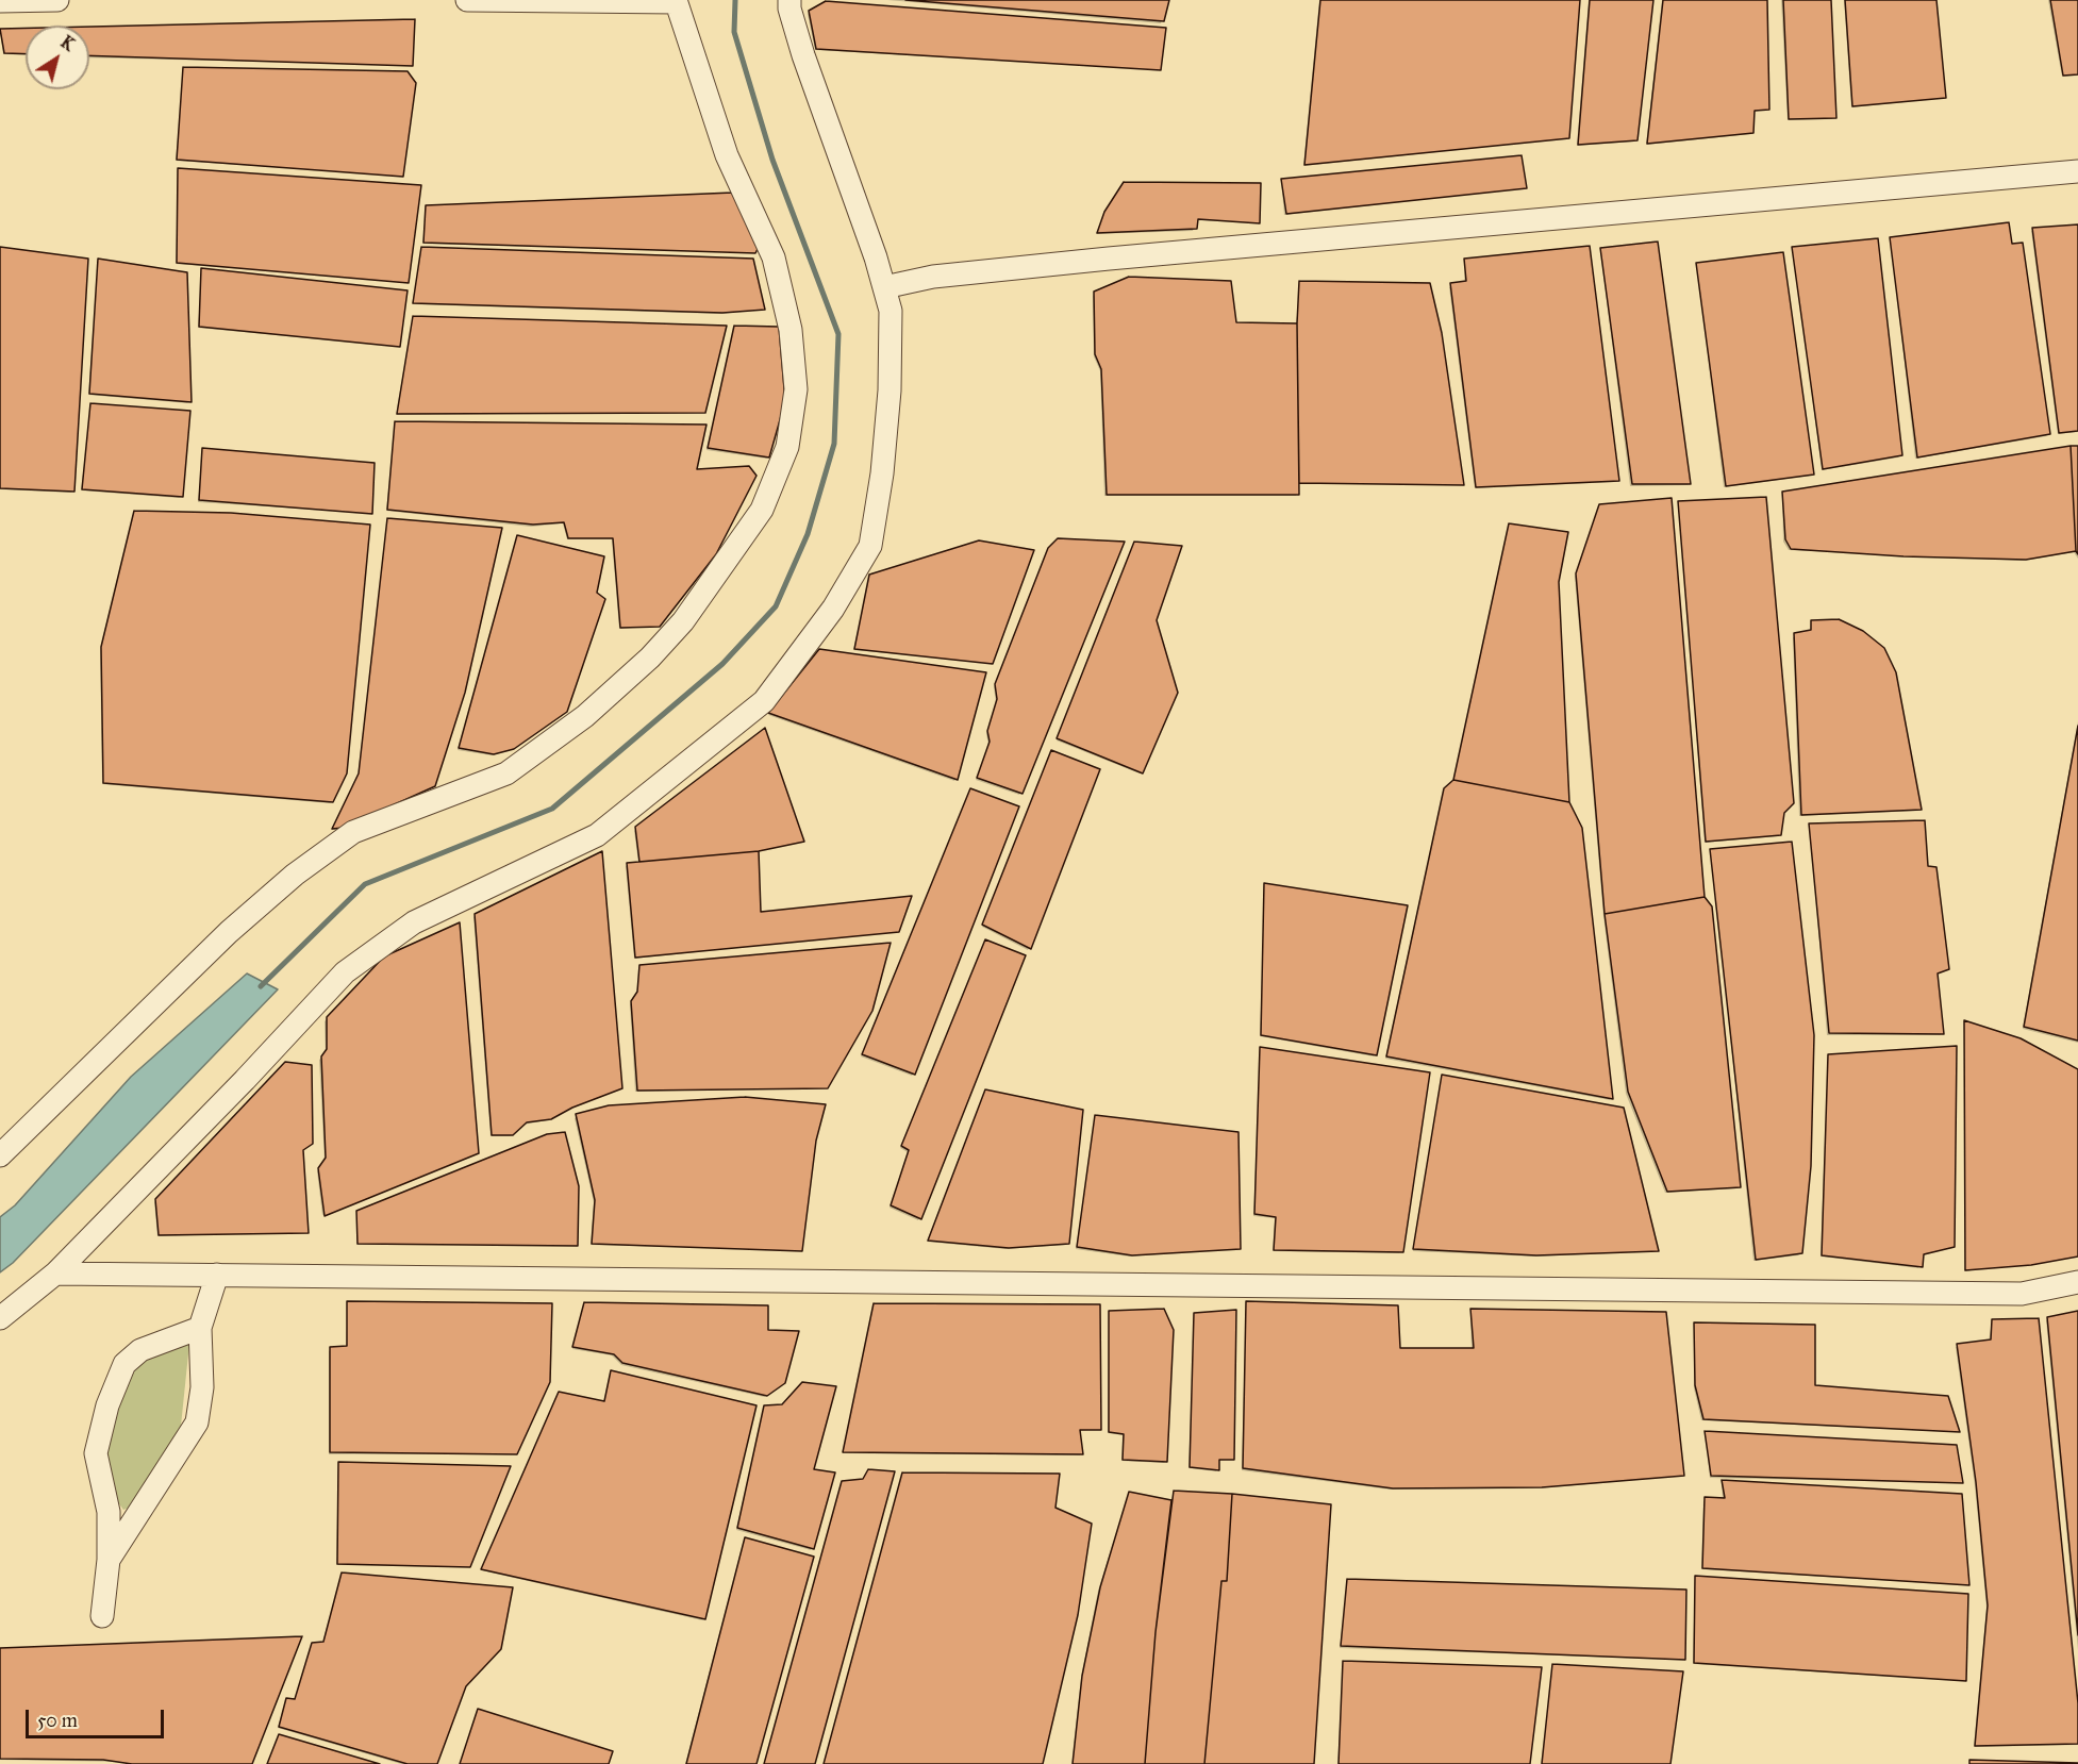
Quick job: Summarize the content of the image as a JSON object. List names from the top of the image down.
{
  "scale_bar": "50 m",
  "north": "top right"
}
